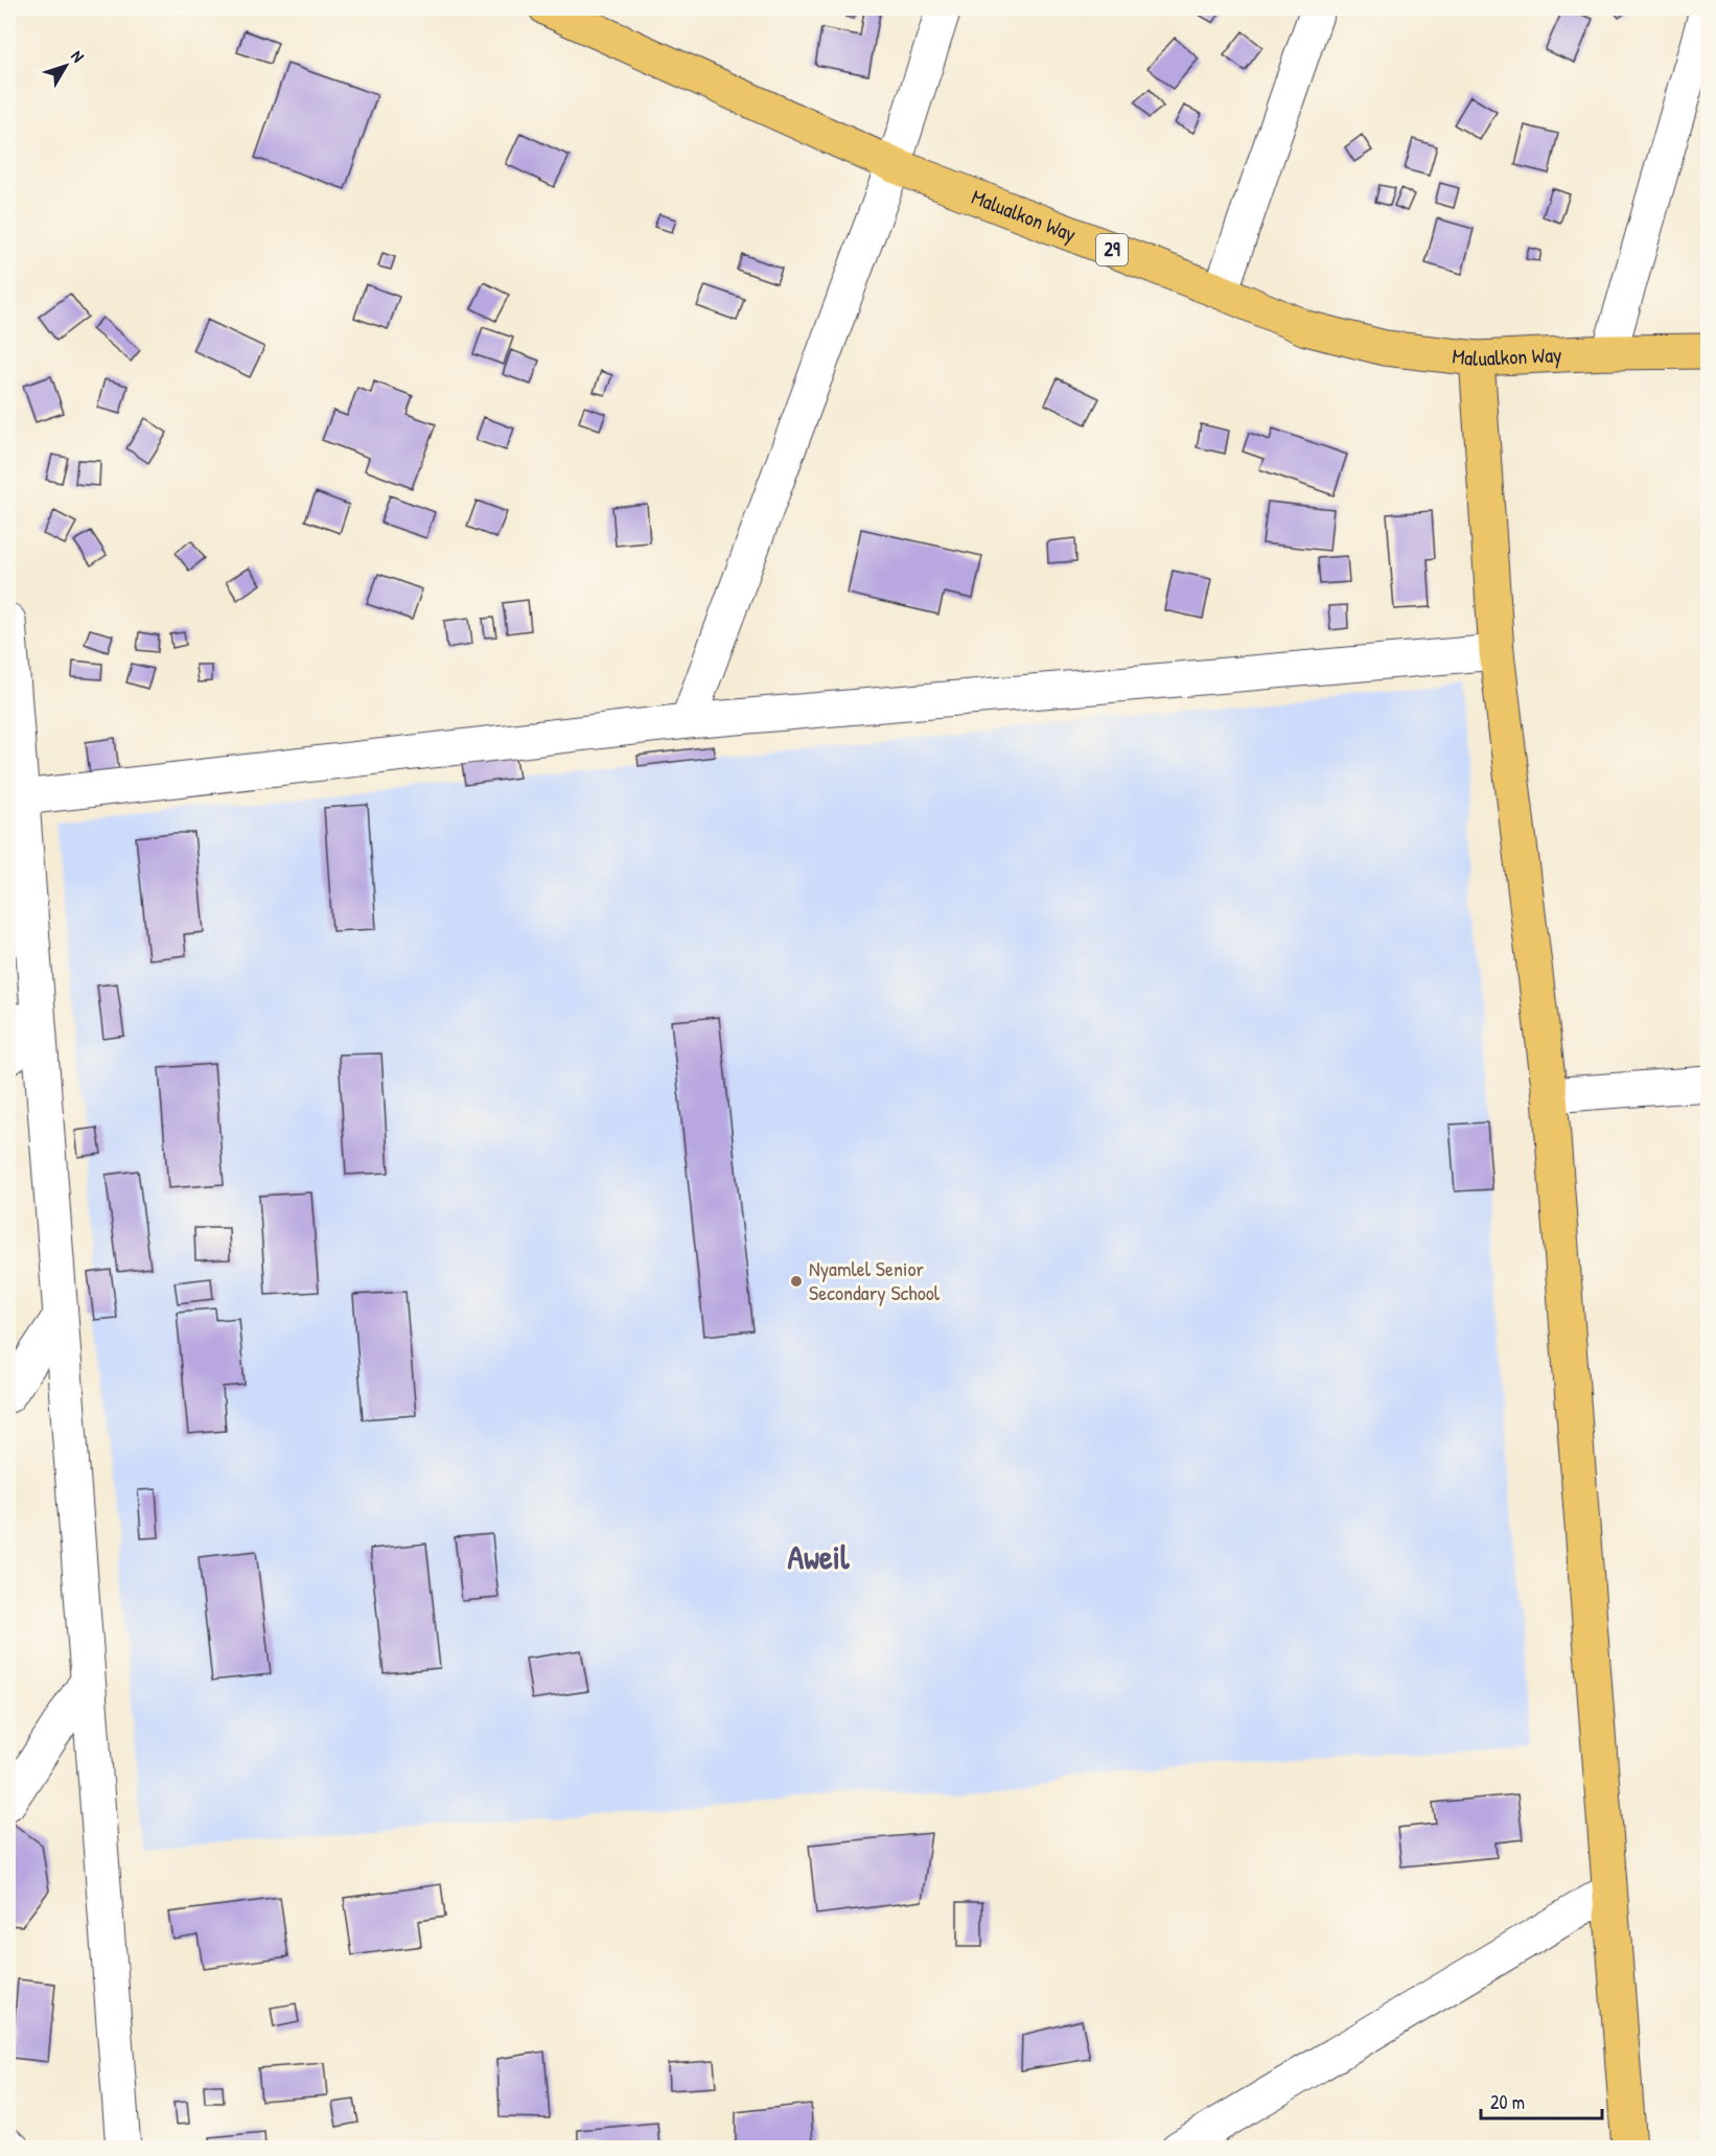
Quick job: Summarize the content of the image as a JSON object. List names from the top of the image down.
{
  "streets": {
    "main road": ["Malualkon Way", "29"]
  },
  "districts": ["Aweil"],
  "places": ["Nyamlel Senior Secondary School"],
  "scale_bar": "20 m",
  "north": "top right"
}
